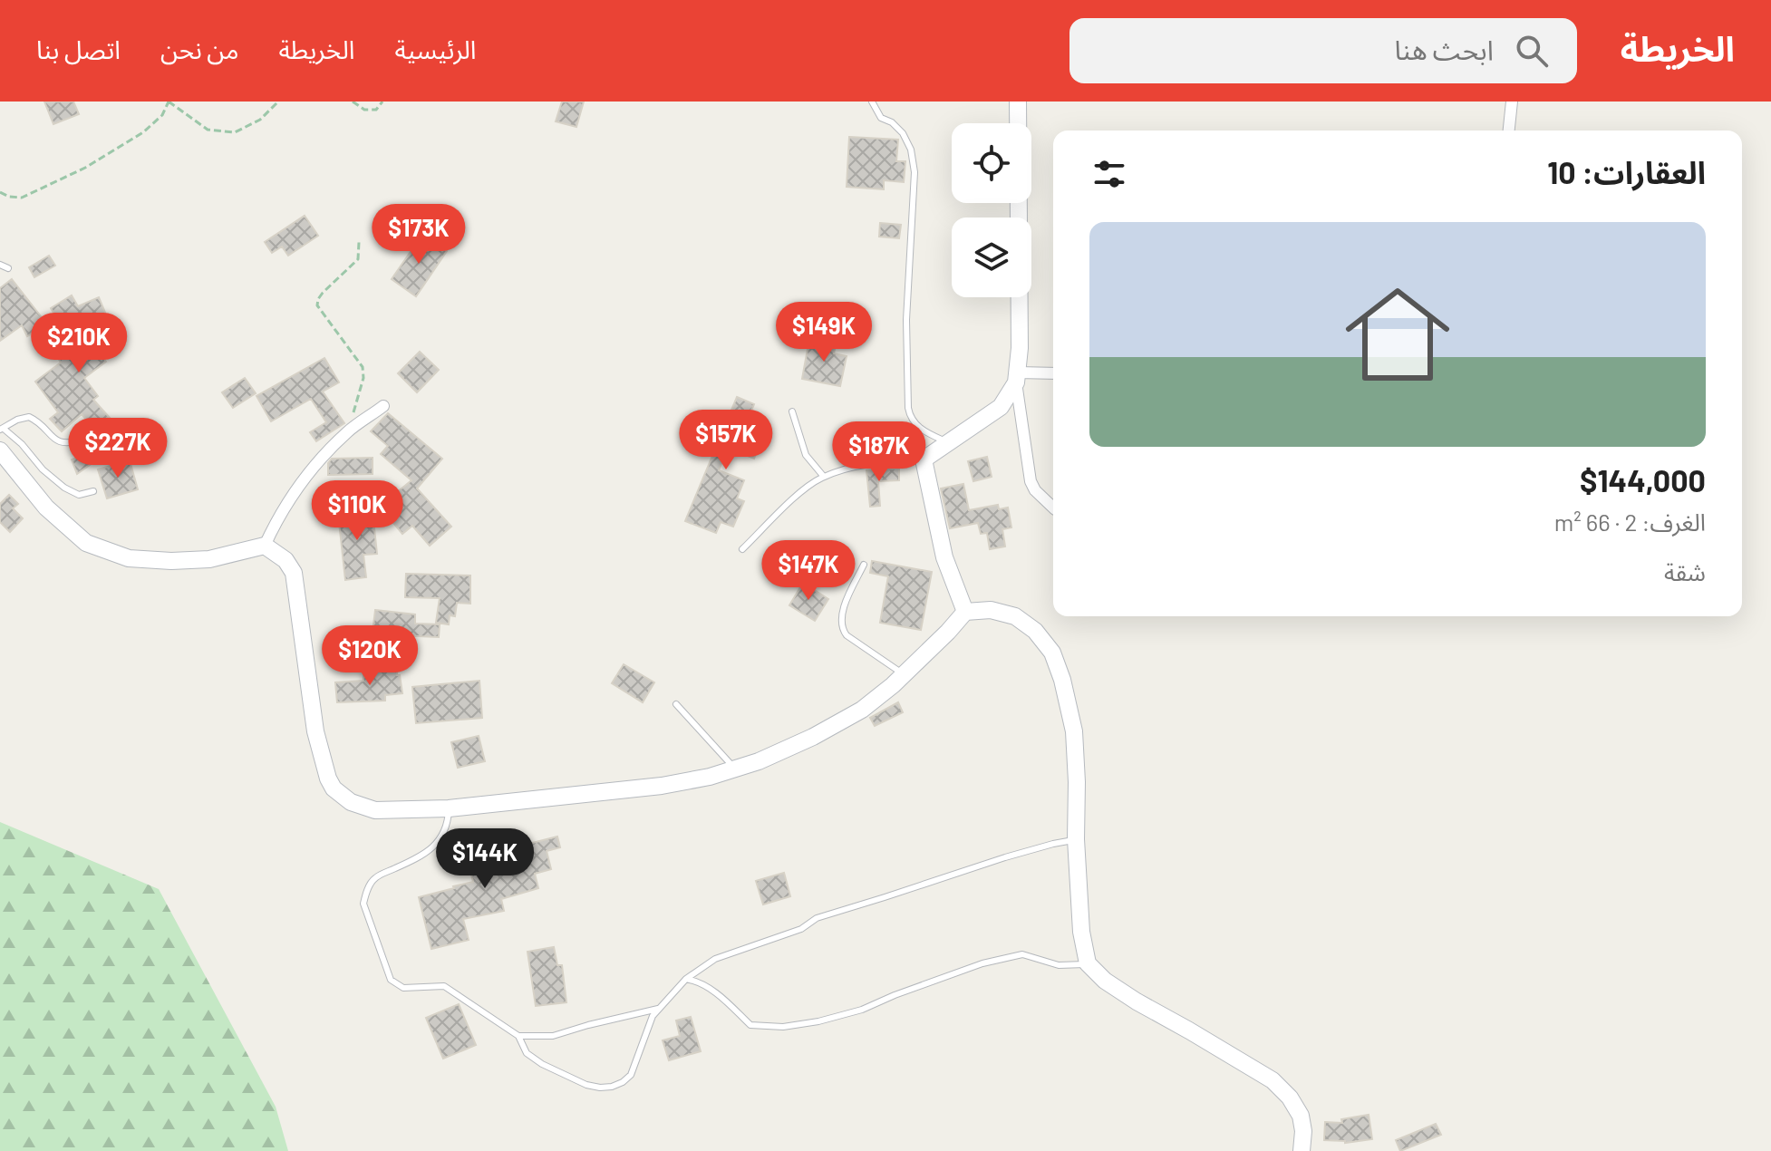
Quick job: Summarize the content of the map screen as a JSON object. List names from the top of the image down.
{
  "page": {
    "header": "الخريطة",
    "search": "ابحث هنا",
    "nav": [
      "الرئيسية",
      "الخريطة",
      "من نحن",
      "اتصل بنا"
    ],
    "heading": "العقارات: 10",
    "price": [
      "$173K",
      "$149K",
      "$210K",
      "$157K",
      "$227K",
      "$187K",
      "$110K",
      "$147K",
      "$120K",
      "$144K"
    ],
    "list": [
      {
        "name": "$144,000",
        "note": "الغرف: 2 · 66 m² · شقة"
      }
    ]
  }
}
